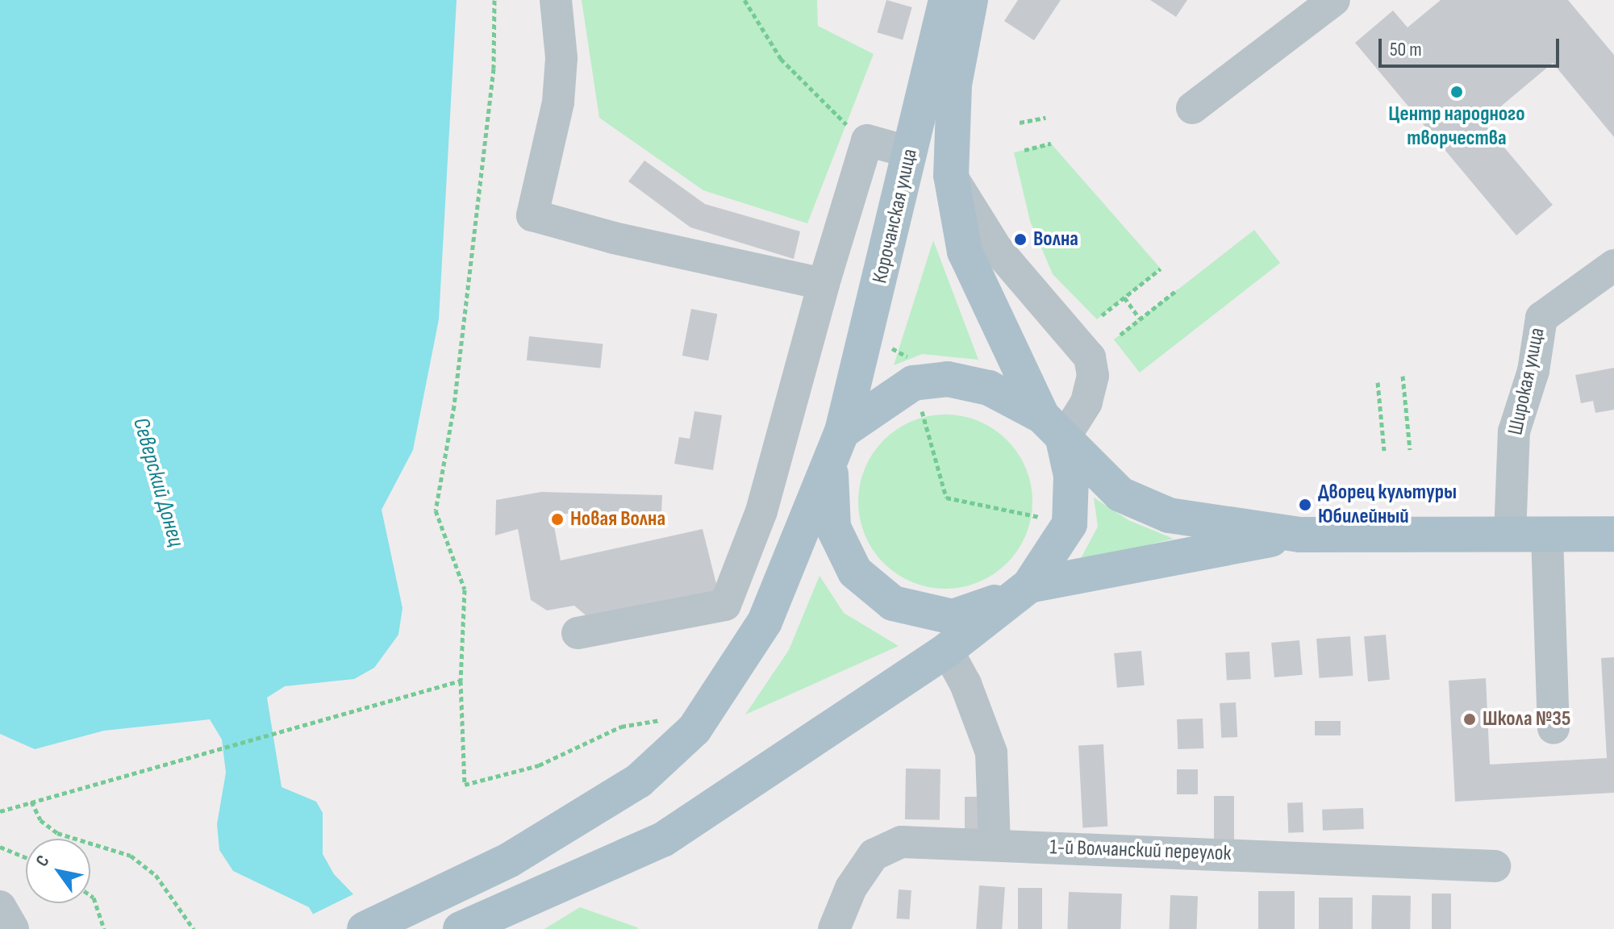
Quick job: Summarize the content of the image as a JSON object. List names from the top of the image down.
{
  "streets": {
    "main road": ["Корочанская улица"],
    "street": ["Широкая улица", "1-й Волчанский переулок"]
  },
  "water": ["Северский Донец"],
  "places": [
    "Центр народного творчества",
    "Волна",
    "Дворец культуры Юбилейный",
    "Новая Волна",
    "Школа №35"
  ],
  "scale_bar": "50 m",
  "north": "top left"
}
